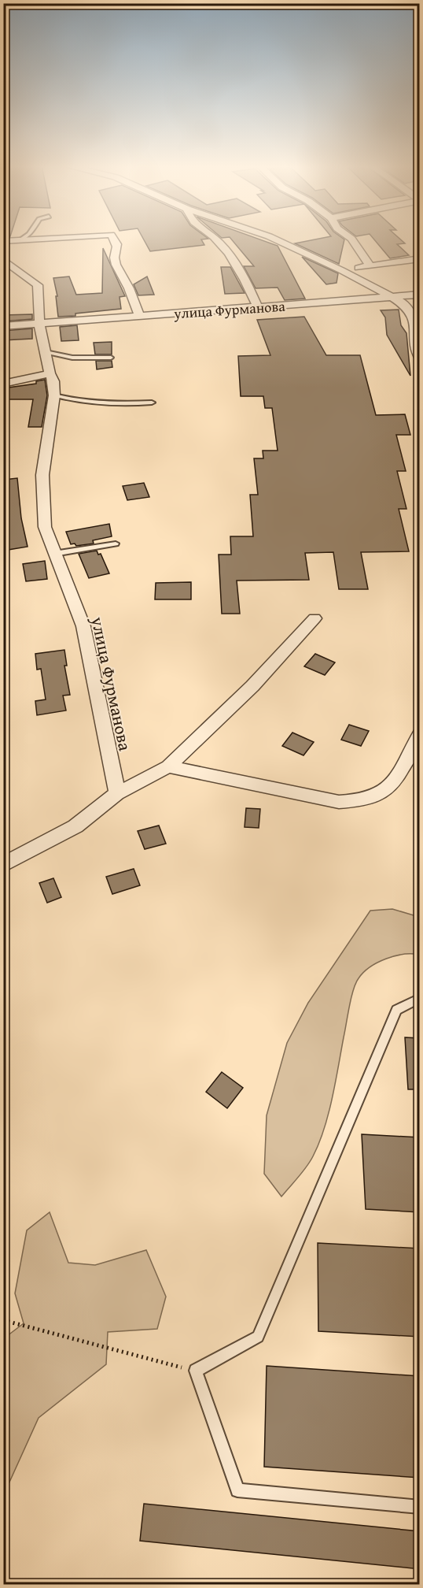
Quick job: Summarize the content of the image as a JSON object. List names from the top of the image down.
{
  "streets": {
    "street": ["улица Фурманова"]
  }
}
